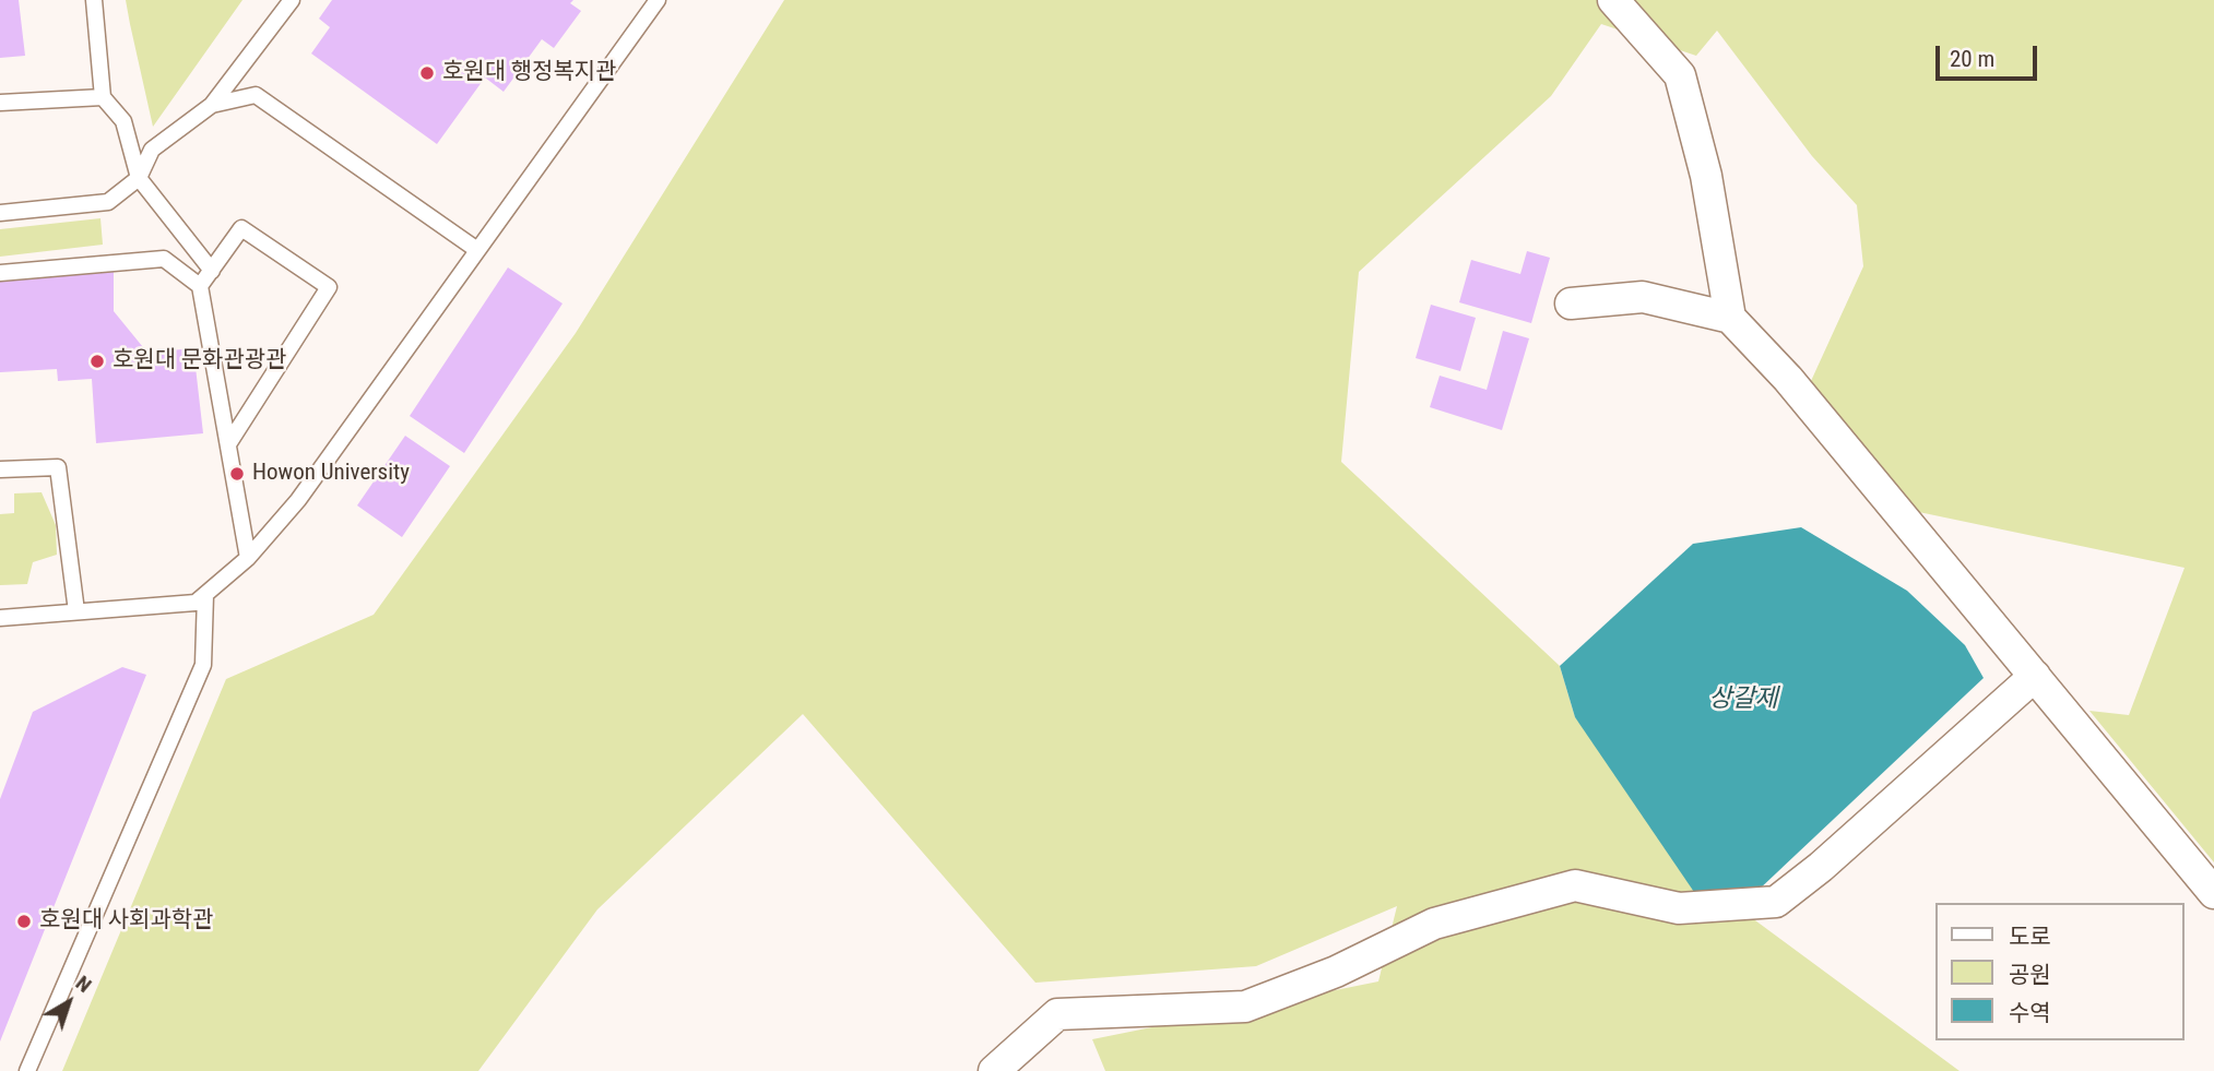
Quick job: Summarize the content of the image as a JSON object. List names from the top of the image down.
{
  "water": ["상갈제"],
  "places": [
    "호원대 행정복지관",
    "호원대 문화관광관",
    "Howon University",
    "호원대 사회과학관"
  ],
  "legend": ["도로", "공원", "수역"],
  "scale_bar": "20 m",
  "north": "top right"
}
